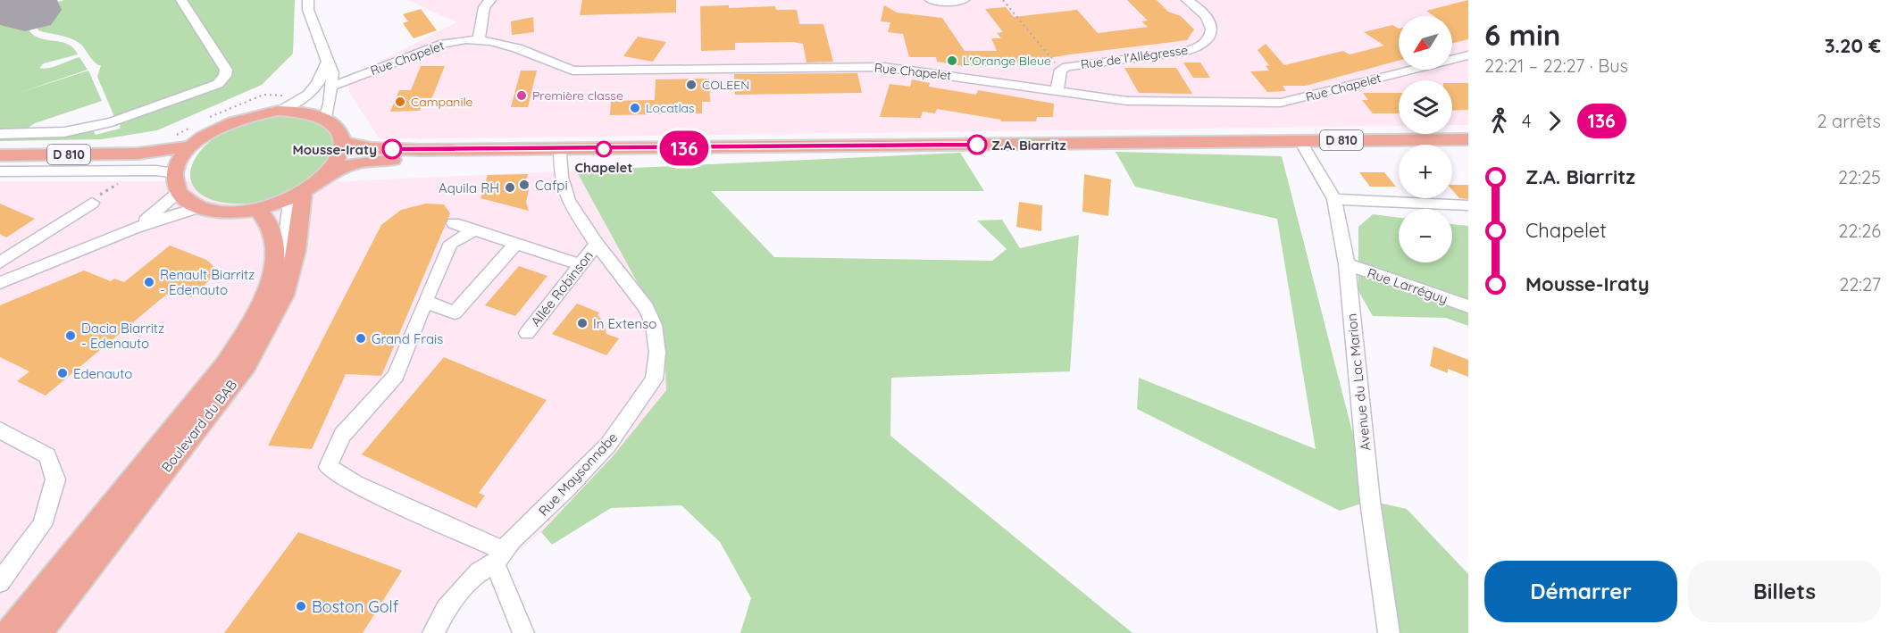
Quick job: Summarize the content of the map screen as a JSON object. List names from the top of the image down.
{
  "streets": {
    "main road": ["D 810", "Boulevard du BAB"],
    "street": [
      "Rue de l'Allégresse",
      "Rue Chapelet",
      "Rue Larréguy",
      "Allée Robinson",
      "Avenue du Lac Marion",
      "Rue Maysonnabe"
    ]
  },
  "crossings": [
    ["D 810", "Avenue du Lac Marion"],
    ["D 810", "Rue Maysonnabe"],
    ["Rue Larréguy", "Avenue du Lac Marion"],
    ["Allée Robinson", "Rue Maysonnabe"]
  ],
  "places": [
    "L'Orange Bleue",
    "COLEEN",
    "Première classe",
    "Campanile",
    "Locatlas",
    "Z.A. Biarritz",
    "Mousse-Iraty",
    "Chapelet",
    "Cafpi",
    "Aquila RH",
    "Renault Biarritz - Edenauto",
    "In Extenso",
    "Dacia Biarritz - Edenauto",
    "Grand Frais",
    "Edenauto",
    "Boston Golf"
  ],
  "lines": ["bus line 136"],
  "north": "bottom left",
  "page": {
    "on_map": "136",
    "heading": ["6 min", "22:21 – 22:27 · Bus", "3.20 €"],
    "map_buttons": ["+", "−"],
    "legs": ["4", "136", "2 arrêts"],
    "list": [
      {
        "name": "Z.A. Biarritz",
        "value": "22:25"
      },
      {
        "name": "Chapelet",
        "value": "22:26"
      },
      {
        "name": "Mousse-Iraty",
        "value": "22:27"
      }
    ],
    "buttons": ["Démarrer", "Billets"]
  }
}
